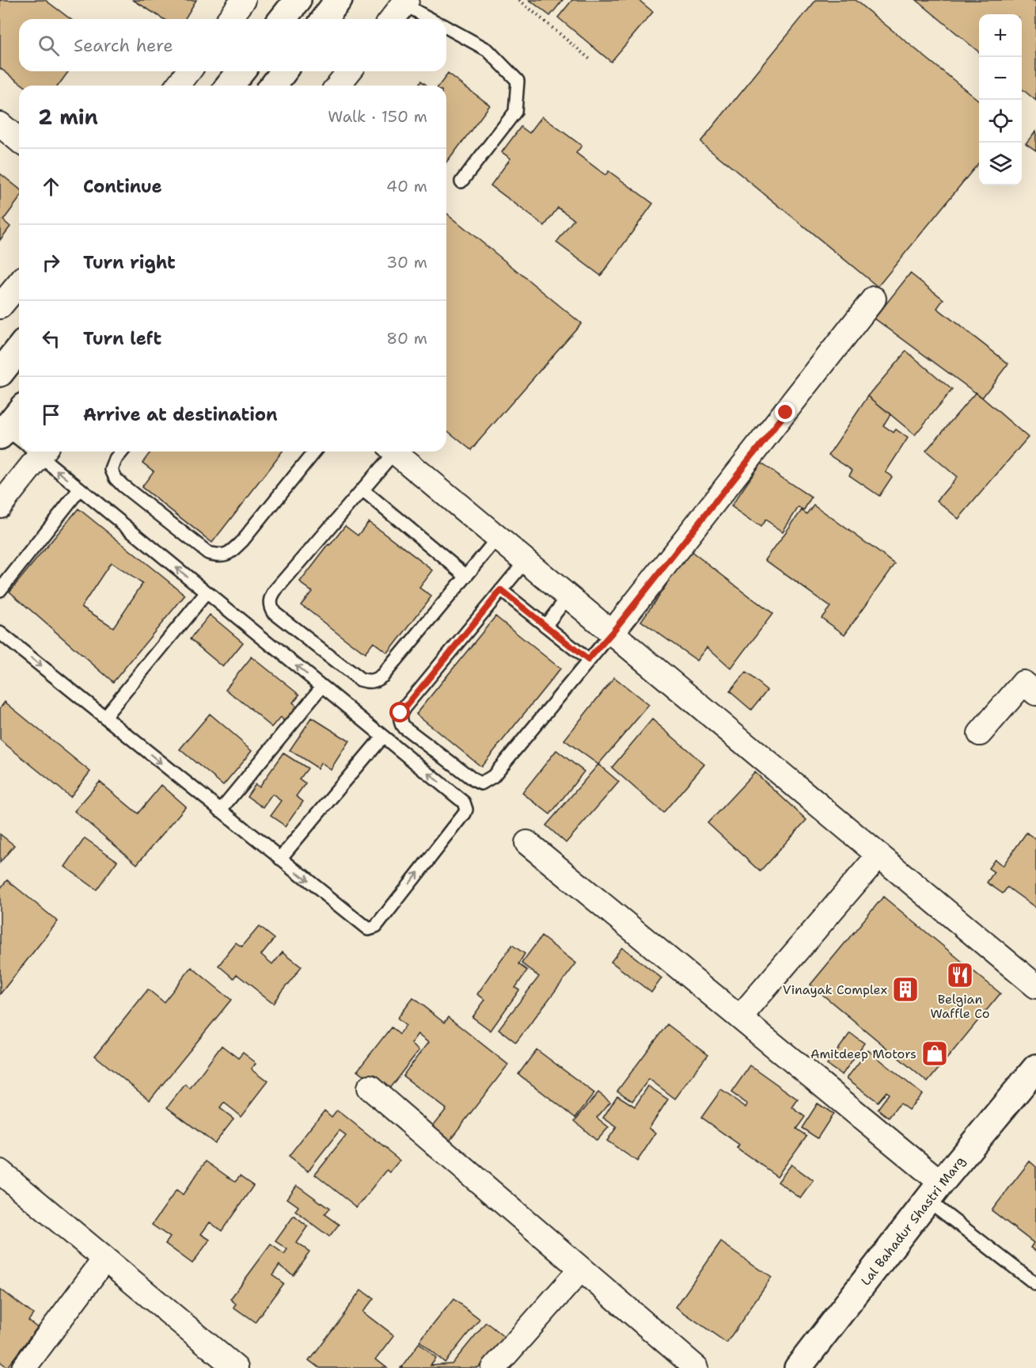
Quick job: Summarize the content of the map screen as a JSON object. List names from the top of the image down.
{
  "streets": {
    "street": ["Lal Bahadur Shastri Marg"]
  },
  "places": {
    "restaurant": ["Belgian Waffle Co"],
    "building": ["Vinayak Complex"],
    "shop": ["Amitdeep Motors"]
  },
  "page": {
    "map_buttons": ["+", "−"],
    "search": "Search here",
    "heading": ["2 min", "Walk · 150 m"],
    "list": [
      ["Continue", "40 m"],
      ["Turn right", "30 m"],
      ["Turn left", "80 m"],
      "Arrive at destination"
    ]
  }
}
